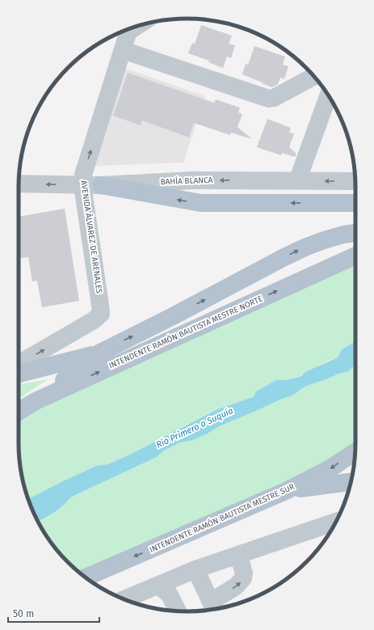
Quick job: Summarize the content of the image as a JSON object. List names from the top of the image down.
{
  "streets": {
    "main road": ["INTENDENTE RAMÓN BAUTISTA MESTRE NORTE", "INTENDENTE RAMÓN BAUTISTA MESTRE SUR"],
    "street": ["BAHÍA BLANCA", "AVENIDA ÁLVAREZ DE ARENALES"]
  },
  "crossings": [
    ["BAHÍA BLANCA", "AVENIDA ÁLVAREZ DE ARENALES"]
  ],
  "one_way": ["AVENIDA ÁLVAREZ DE ARENALES", "INTENDENTE RAMÓN BAUTISTA MESTRE SUR"],
  "water": ["Río Primero o Suquía"],
  "scale_bar": "50 m"
}
